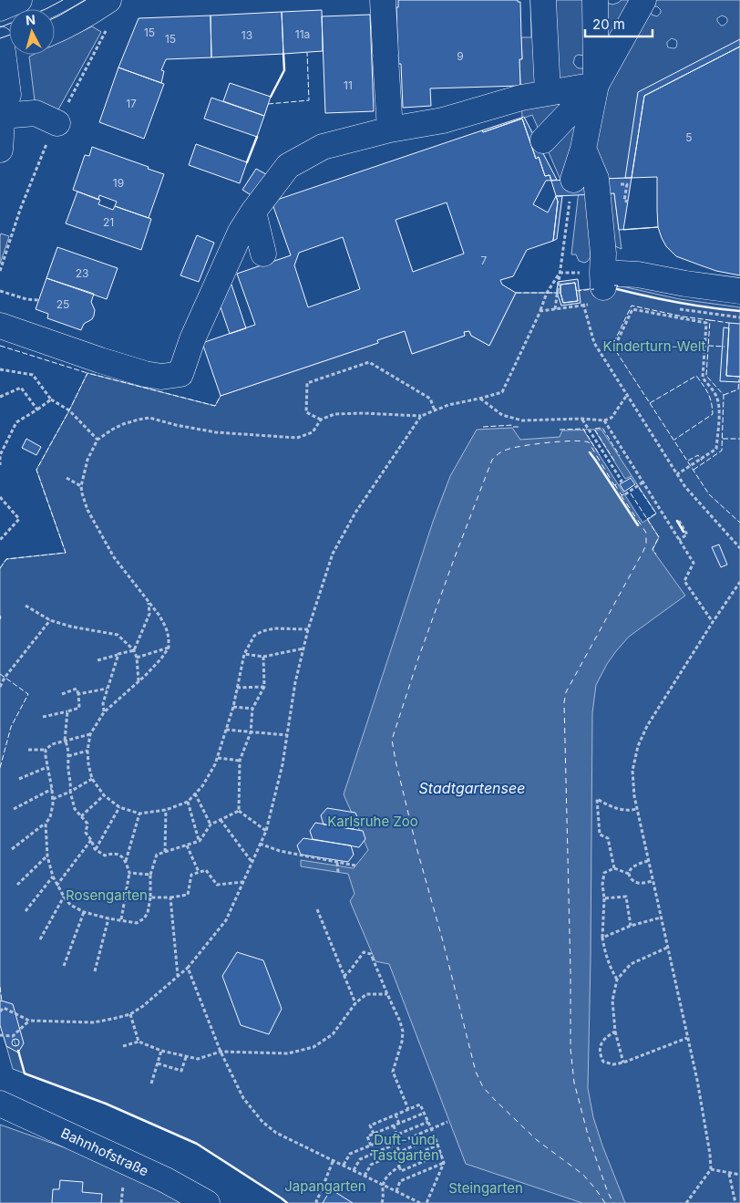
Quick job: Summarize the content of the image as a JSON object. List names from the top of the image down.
{
  "streets": {
    "street": ["Bahnhofstraße"]
  },
  "water": ["Stadtgartensee"],
  "parks": [
    "Kinderturn-Welt",
    "Karlsruhe Zoo",
    "Rosengarten",
    "Duft- und Tastgarten",
    "Japangarten",
    "Steingarten"
  ],
  "house_numbers": [
    "15",
    "11a",
    "13",
    "15",
    "9",
    "11",
    "17",
    "5",
    "19",
    "21",
    "7",
    "23",
    "25"
  ],
  "scale_bar": "20 m",
  "north": "top"
}
